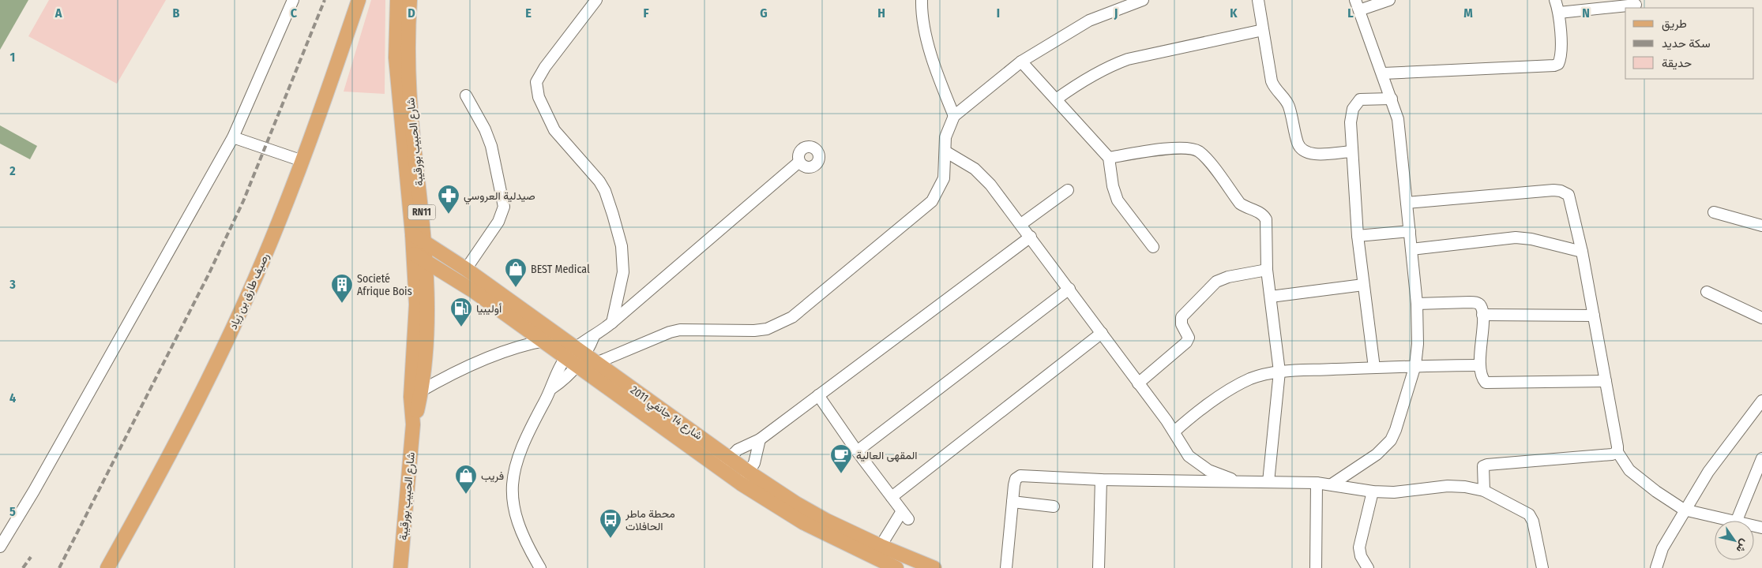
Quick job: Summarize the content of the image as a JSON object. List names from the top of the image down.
{
  "streets": {
    "main road": [
      "شارع الحبيب بورقيبة",
      "RN11",
      "رصيف طارق بن زياد",
      "شارع 14 جانفي 2011"
    ]
  },
  "crossings": [
    ["شارع الحبيب بورقيبة", "شارع 14 جانفي 2011"]
  ],
  "places": {
    "pharmacy": ["صيدلية العروسي"],
    "shop": ["BEST Medical", "فريب"],
    "building": ["Societé Afrique Bois"],
    "fuel station": ["أوليبيا"],
    "cafe": ["المقهى العالية"],
    "bus stop": ["محطة ماطر الحافلات"]
  },
  "legend": ["طريق", "سكة حديد", "حديقة"],
  "north": "bottom right",
  "grid": {
    "columns": [
      "A",
      "B",
      "C",
      "D",
      "E",
      "F",
      "G",
      "H",
      "I",
      "J",
      "K",
      "L",
      "M",
      "N"
    ],
    "rows": [
      "1",
      "2",
      "3",
      "4",
      "5"
    ]
  }
}
